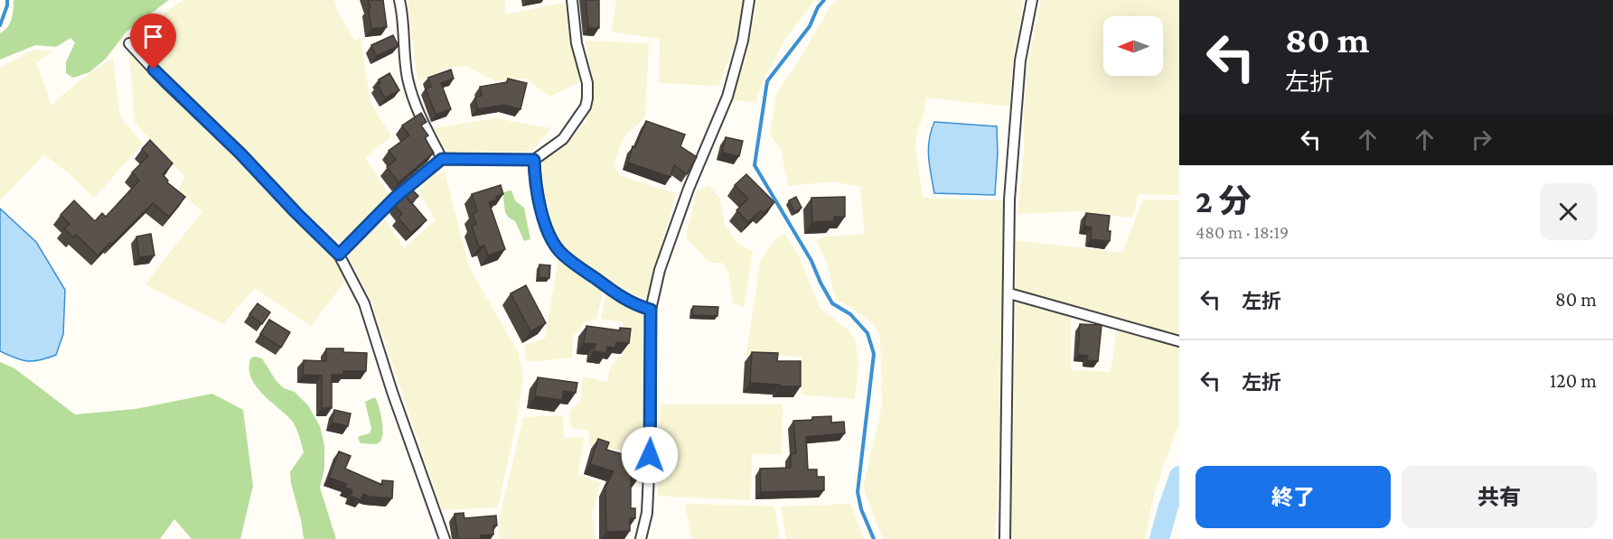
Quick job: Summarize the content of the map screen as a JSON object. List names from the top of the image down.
{
  "north": "left",
  "page": {
    "turn": ["80 m", "左折"],
    "heading": ["2 分", "480 m · 18:19"],
    "list": [
      {
        "name": "左折",
        "value": "80 m"
      },
      {
        "name": "左折",
        "value": "120 m"
      }
    ],
    "buttons": ["終了", "共有"]
  }
}
